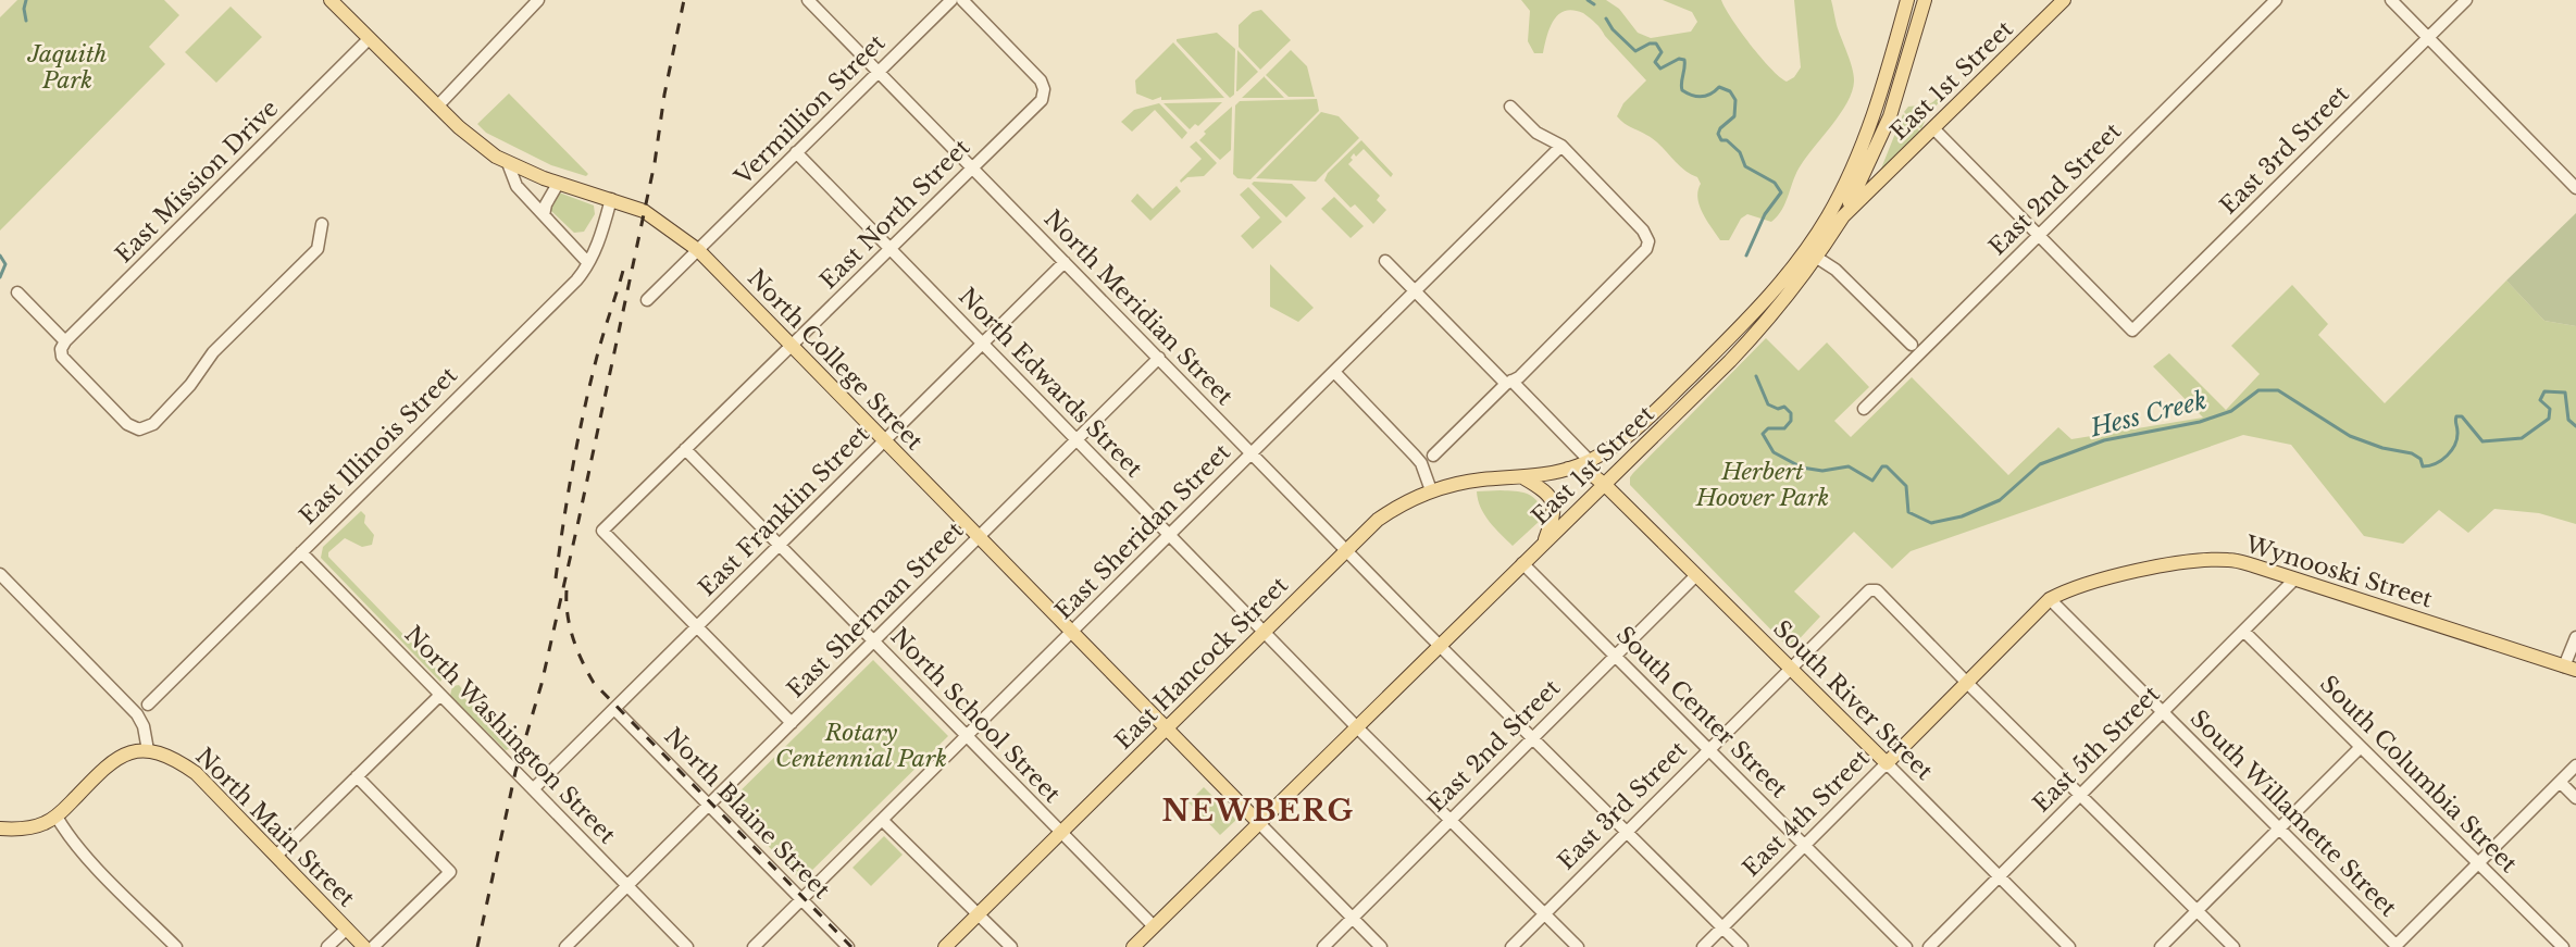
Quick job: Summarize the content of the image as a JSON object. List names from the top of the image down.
{
  "streets": {
    "main road": [
      "East 1st Street",
      "North College Street",
      "Wynooski Street",
      "East Hancock Street",
      "South River Street",
      "East 4th Street",
      "North Main Street"
    ],
    "street": [
      "Vermillion Street",
      "East 3rd Street",
      "East Mission Drive",
      "East 2nd Street",
      "East North Street",
      "North Meridian Street",
      "North Edwards Street",
      "East Illinois Street",
      "East Franklin Street",
      "East Sheridan Street",
      "East Sherman Street",
      "South Center Street",
      "North School Street",
      "North Washington Street",
      "East 5th Street",
      "South Columbia Street",
      "North Blaine Street",
      "South Willamette Street"
    ]
  },
  "crossings": [
    ["East 1st Street", "North Meridian Street"],
    ["East 1st Street", "North College Street"],
    ["East 1st Street", "North Edwards Street"],
    ["East 1st Street", "East Hancock Street"],
    ["East 1st Street", "South River Street"],
    ["East 1st Street", "South Center Street"],
    ["East 1st Street", "North School Street"],
    ["Vermillion Street", "North Meridian Street"],
    ["Vermillion Street", "North College Street"],
    ["Vermillion Street", "North Edwards Street"],
    ["East 3rd Street", "East 2nd Street"],
    ["East 3rd Street", "North Meridian Street"],
    ["East 3rd Street", "North Edwards Street"],
    ["East 3rd Street", "South River Street"],
    ["East 3rd Street", "South Center Street"],
    ["East 3rd Street", "East 4th Street"],
    ["East Mission Drive", "North College Street"],
    ["East 2nd Street", "North Meridian Street"],
    ["East 2nd Street", "North Edwards Street"],
    ["East 2nd Street", "South River Street"],
    ["East 2nd Street", "South Center Street"],
    ["East North Street", "North Meridian Street"],
    ["East North Street", "North College Street"],
    ["East North Street", "North Edwards Street"],
    ["East North Street", "East Franklin Street"],
    ["East North Street", "North School Street"],
    ["North Meridian Street", "East Franklin Street"],
    ["North Meridian Street", "East Sheridan Street"],
    ["North Meridian Street", "East Sherman Street"],
    ["North Meridian Street", "East Hancock Street"],
    ["North Meridian Street", "East 4th Street"],
    ["North College Street", "East Illinois Street"],
    ["North College Street", "East Franklin Street"],
    ["North College Street", "East Sheridan Street"],
    ["North College Street", "East Sherman Street"],
    ["North College Street", "East Hancock Street"],
    ["North Edwards Street", "East Franklin Street"],
    ["North Edwards Street", "East Sheridan Street"],
    ["North Edwards Street", "East Sherman Street"],
    ["North Edwards Street", "East Hancock Street"],
    ["East Illinois Street", "North Washington Street"],
    ["East Franklin Street", "North School Street"],
    ["East Franklin Street", "North Washington Street"],
    ["East Franklin Street", "North Blaine Street"],
    ["East Sheridan Street", "North School Street"],
    ["East Sheridan Street", "North Blaine Street"],
    ["Wynooski Street", "East 5th Street"],
    ["Wynooski Street", "East 4th Street"],
    ["Wynooski Street", "South Willamette Street"],
    ["East Sherman Street", "North School Street"],
    ["East Sherman Street", "North Washington Street"],
    ["East Sherman Street", "North Blaine Street"],
    ["East Hancock Street", "North School Street"],
    ["South River Street", "East 5th Street"],
    ["South River Street", "East 4th Street"],
    ["South Center Street", "East 4th Street"],
    ["East 5th Street", "South Columbia Street"],
    ["East 5th Street", "South Willamette Street"],
    ["East 4th Street", "South Willamette Street"]
  ],
  "districts": ["NEWBERG"],
  "water": ["Hess Creek"],
  "parks": ["Jaquith Park", "Herbert Hoover Park", "Rotary Centennial Park"]
}
